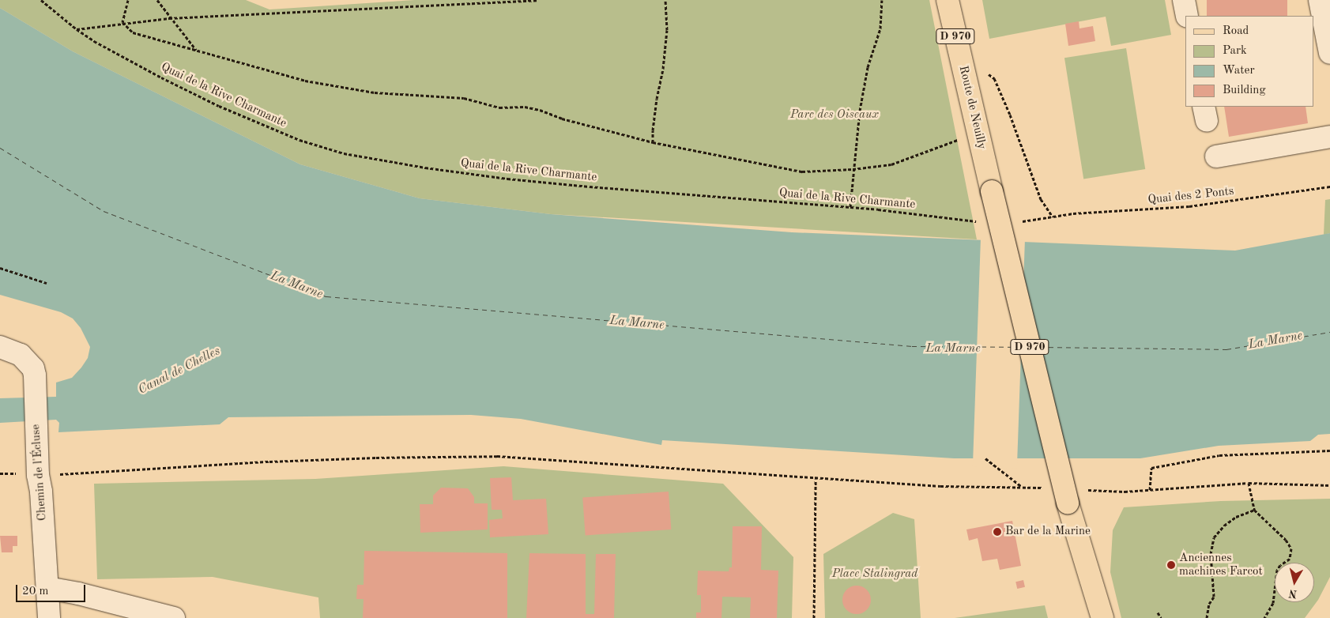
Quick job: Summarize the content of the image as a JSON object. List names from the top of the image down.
{
  "streets": {
    "main road": ["D 970", "Route de Neuilly"],
    "street": ["Chemin de l'Écluse"],
    "path": ["Quai de la Rive Charmante", "Quai des 2 Ponts"]
  },
  "crossings": [
    ["D 970", "Route de Neuilly"]
  ],
  "water": ["La Marne", "Canal de Chelles"],
  "parks": ["Parc des Oiseaux", "Place Stalingrad"],
  "places": ["Bar de la Marine", "Anciennes machines Farcot"],
  "legend": [
    "Road",
    "Park",
    "Water",
    "Building"
  ],
  "scale_bar": "20 m",
  "north": "bottom"
}
